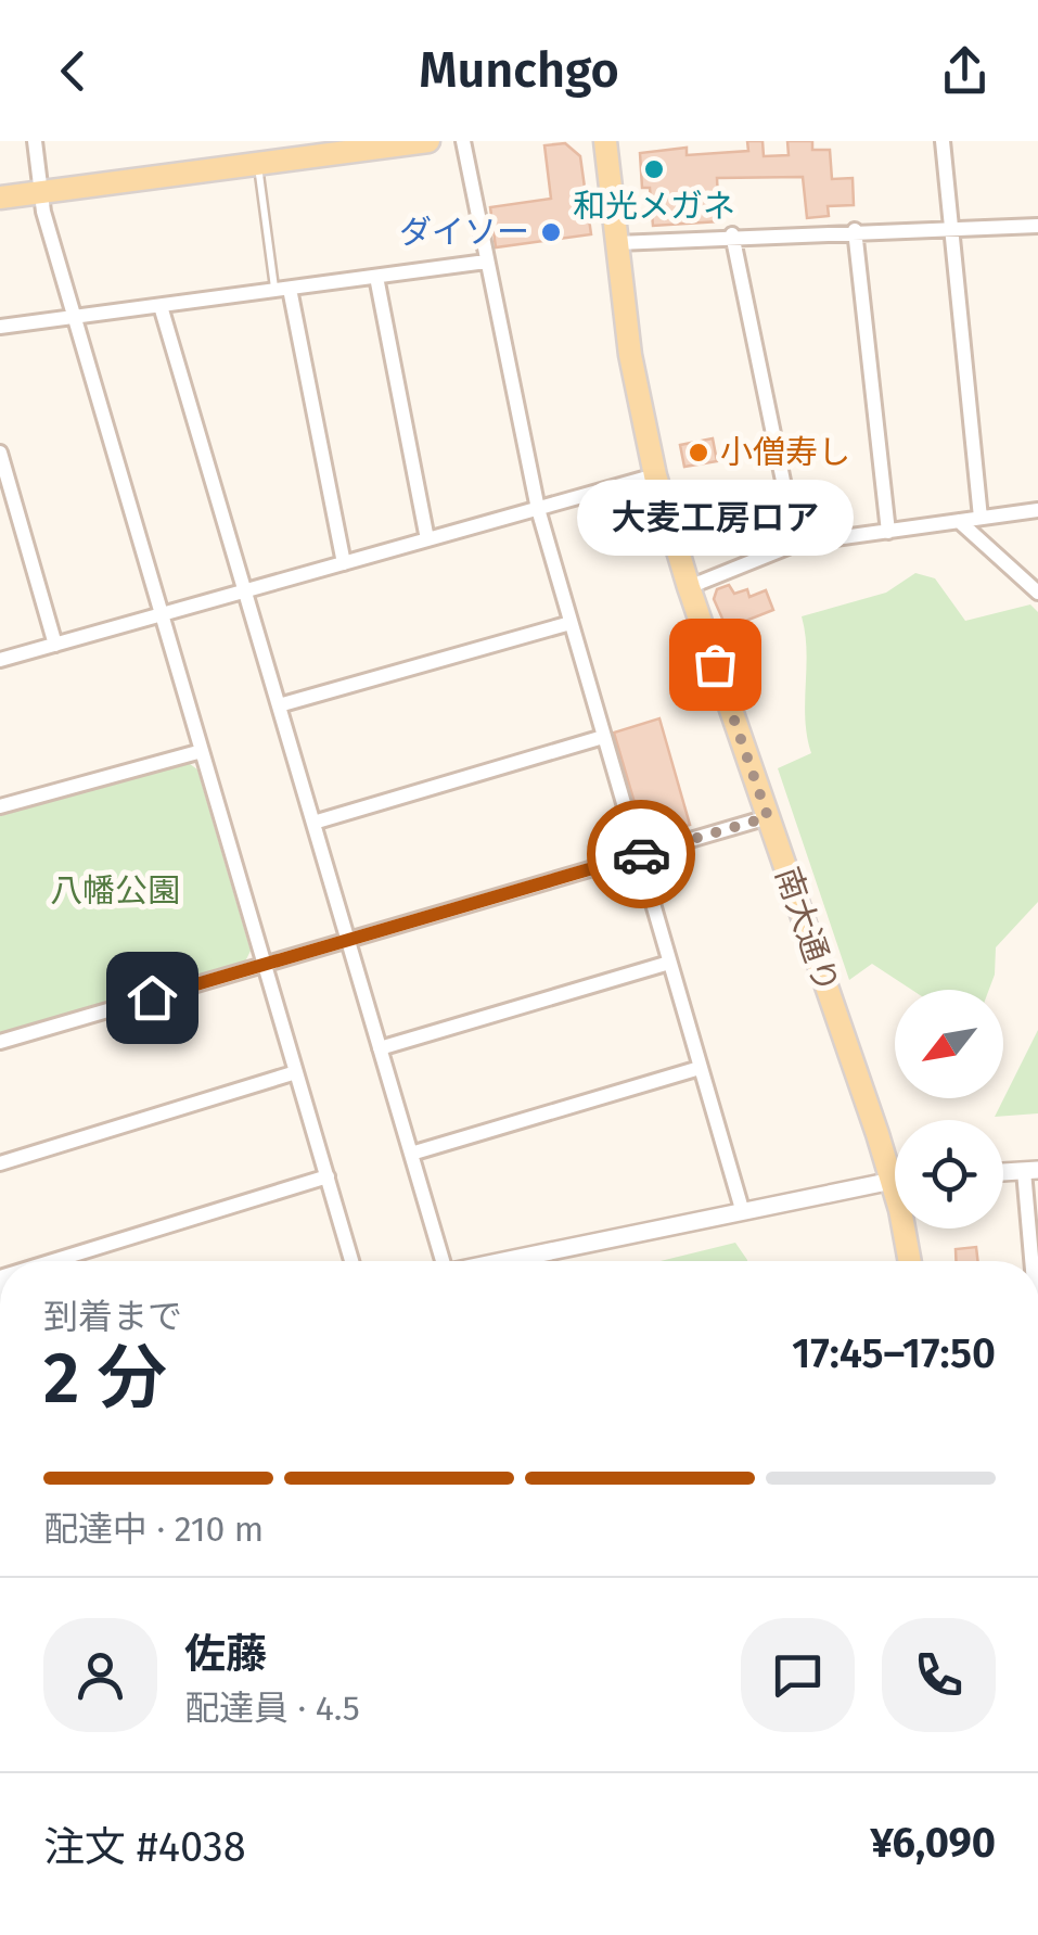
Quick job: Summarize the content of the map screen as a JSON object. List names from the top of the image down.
{
  "streets": {
    "main road": ["南大通り"]
  },
  "parks": ["八幡公園"],
  "places": [
    "和光メガネ",
    "ダイソー",
    "小僧寿し",
    "大麦工房ロア"
  ],
  "north": "bottom left",
  "page": {
    "header": "Munchgo",
    "bubble": "大麦工房ロア",
    "heading": ["2 分", "到着まで", "17:45–17:50"],
    "panel": [
      "佐藤",
      "配達員 · 4.5",
      "注文 #4038",
      "¥6,090"
    ],
    "bar": "配達中 · 210 m"
  }
}
